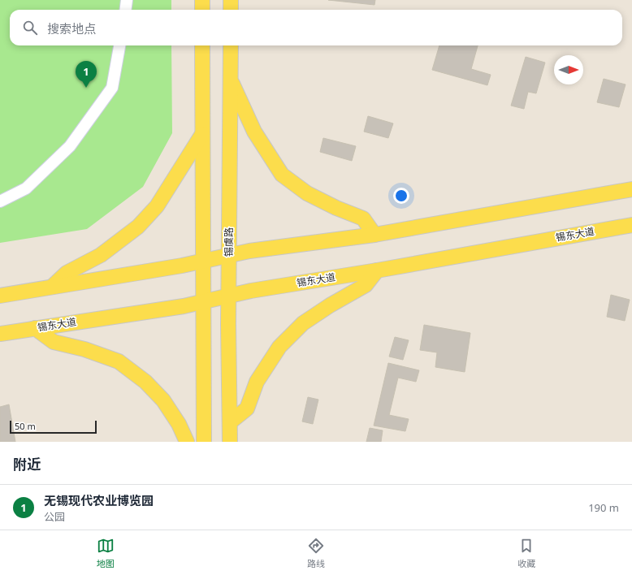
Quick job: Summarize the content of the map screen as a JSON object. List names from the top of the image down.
{
  "streets": {
    "main road": ["锡东大道", "锡虞路"]
  },
  "crossings": [
    ["锡东大道", "锡虞路"]
  ],
  "scale_bar": "50 m",
  "north": "right",
  "page": {
    "search": "搜索地点",
    "pins": "1",
    "scale": "50 m",
    "heading": "附近",
    "list": [
      {
        "mark": "1",
        "name": "无锡现代农业博览园",
        "note": "公园",
        "value": "190 m"
      }
    ],
    "nav": ["地图", "路线", "收藏"]
  }
}
